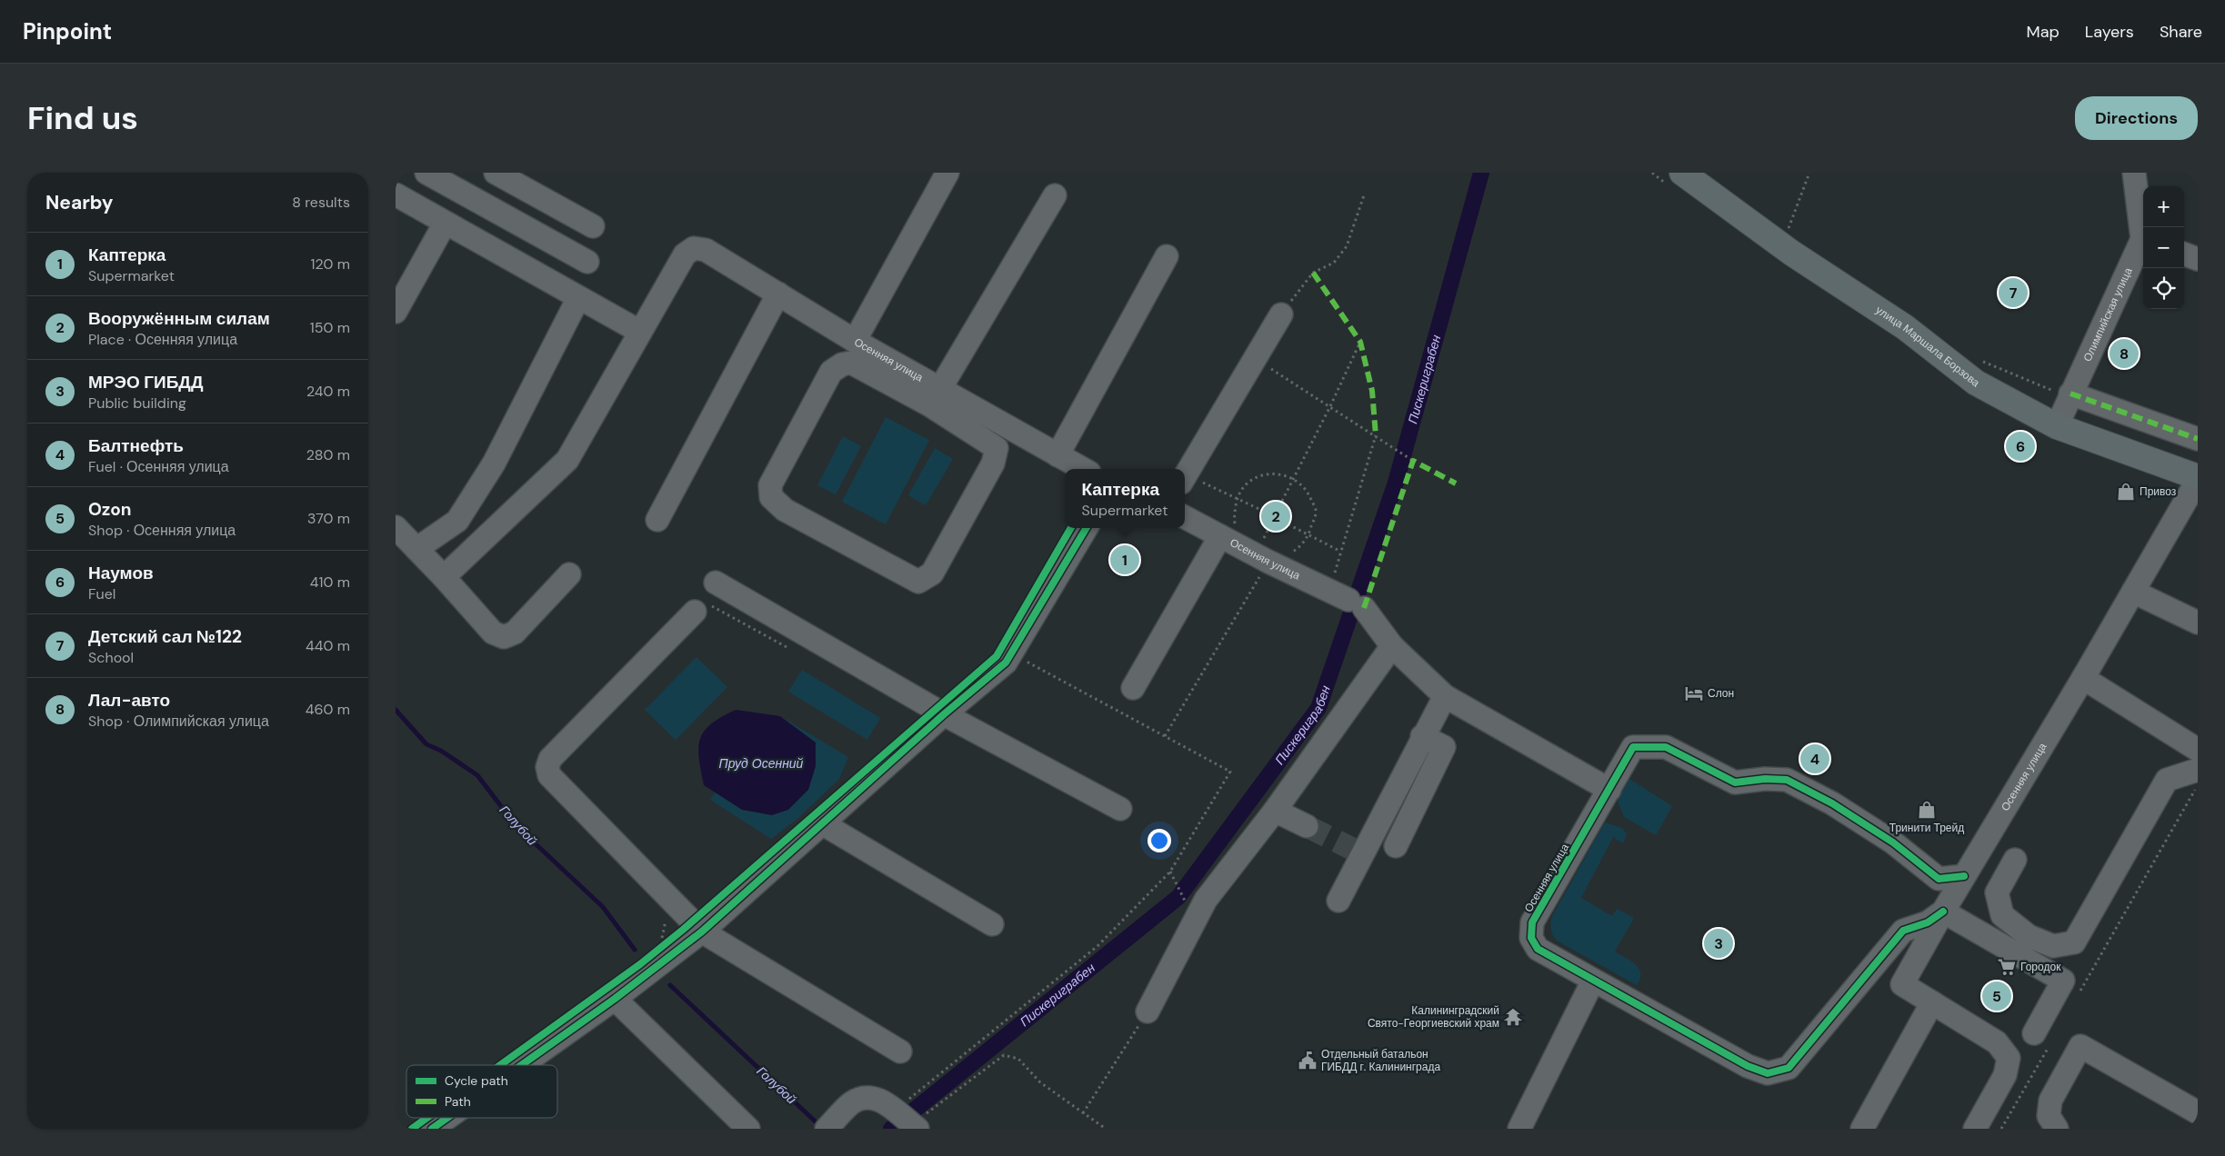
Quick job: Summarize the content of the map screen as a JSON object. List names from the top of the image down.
{
  "streets": {
    "main road": ["улица Маршала Борзова"],
    "street": ["Олимпийская улица", "Осенняя улица"]
  },
  "crossings": [
    ["Олимпийская улица", "улица Маршала Борзова"],
    ["улица Маршала Борзова", "Осенняя улица"]
  ],
  "water": ["Пискериграбен", "Пруд Осенний", "Голубой"],
  "places": {
    "shop": ["Привоз", "Тринити Трейд"],
    "hotel": ["Слон"],
    "supermarket": ["Городок"],
    "temple": ["Калининградский Свято-Георгиевский храм"],
    "public building": ["Отдельный батальон ГИБДД г. Калининграда"]
  },
  "legend": ["Cycle path", "Path"],
  "page": {
    "header": "Pinpoint",
    "nav": ["Map", "Layers", "Share"],
    "buttons": "Directions",
    "title": "Find us",
    "heading": ["Nearby", "8 results"],
    "map_buttons": ["+", "−"],
    "list": [
      {
        "mark": "1",
        "name": "Каптерка",
        "note": "Supermarket",
        "value": "120 m"
      },
      {
        "mark": "2",
        "name": "Вооружённым силам",
        "note": "Place · Осенняя улица",
        "value": "150 m"
      },
      {
        "mark": "3",
        "name": "МРЭО ГИБДД",
        "note": "Public building",
        "value": "240 m"
      },
      {
        "mark": "4",
        "name": "Балтнефть",
        "note": "Fuel · Осенняя улица",
        "value": "280 m"
      },
      {
        "mark": "5",
        "name": "Ozon",
        "note": "Shop · Осенняя улица",
        "value": "370 m"
      },
      {
        "mark": "6",
        "name": "Наумов",
        "note": "Fuel",
        "value": "410 m"
      },
      {
        "mark": "7",
        "name": "Детский сал №122",
        "note": "School",
        "value": "440 m"
      },
      {
        "mark": "8",
        "name": "Лал-авто",
        "note": "Shop · Олимпийская улица",
        "value": "460 m"
      }
    ],
    "pins": [
      "7",
      "8",
      "6",
      "2",
      "1",
      "4",
      "3",
      "5"
    ],
    "popup": ["Каптерка", "Supermarket"]
  }
}
